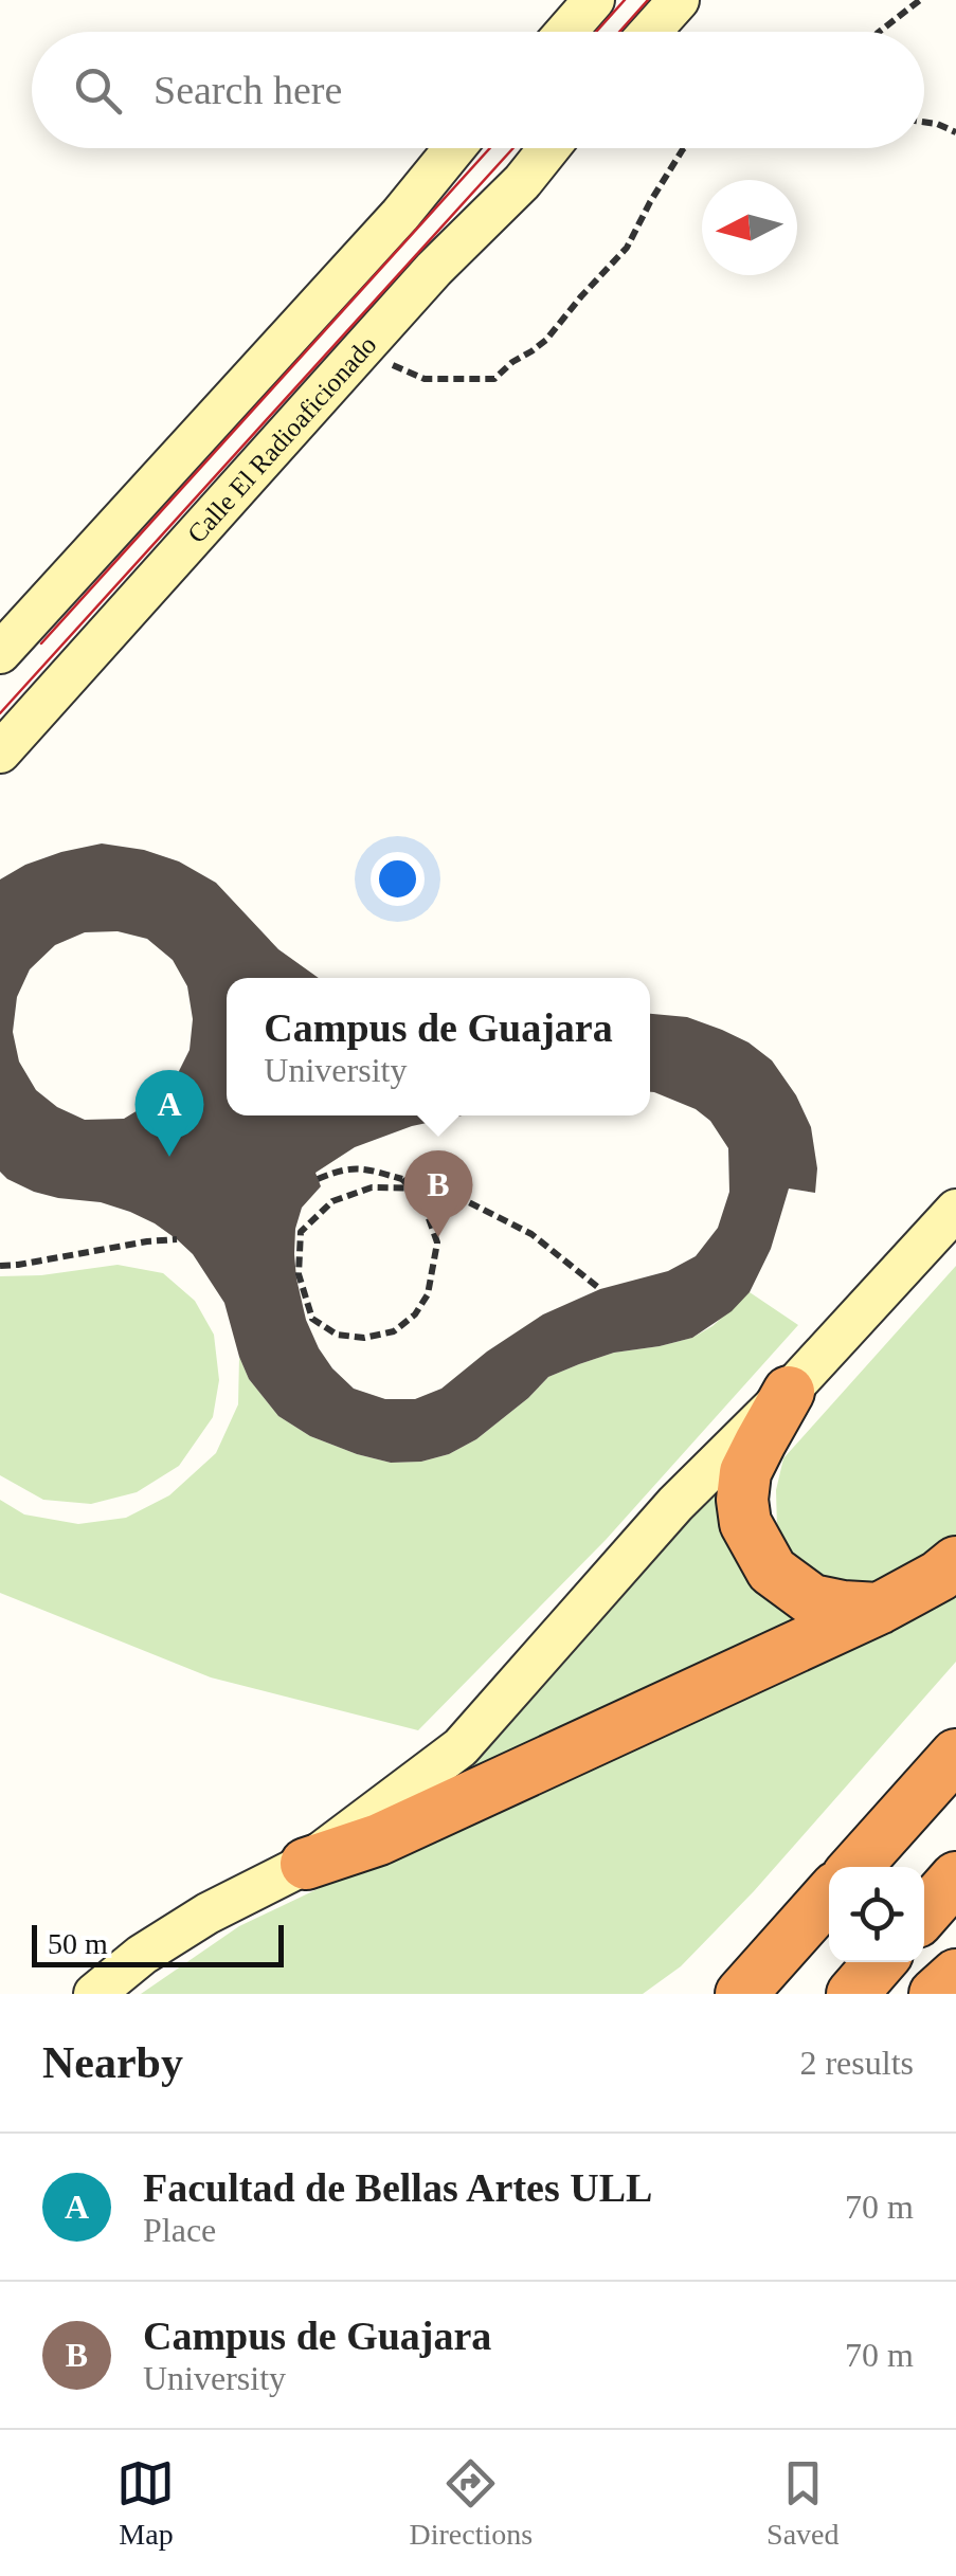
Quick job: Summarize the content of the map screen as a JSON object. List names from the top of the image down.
{
  "streets": {
    "street": ["Calle El Radioaficionado"]
  },
  "scale_bar": "50 m",
  "north": "left",
  "page": {
    "search": "Search here",
    "popup": ["Campus de Guajara", "University"],
    "pins": ["A", "B"],
    "scale": "50 m",
    "heading": ["Nearby", "2 results"],
    "list": [
      {
        "mark": "A",
        "name": "Facultad de Bellas Artes ULL",
        "note": "Place",
        "value": "70 m"
      },
      {
        "mark": "B",
        "name": "Campus de Guajara",
        "note": "University",
        "value": "70 m"
      }
    ],
    "nav": ["Map", "Directions", "Saved"]
  }
}
